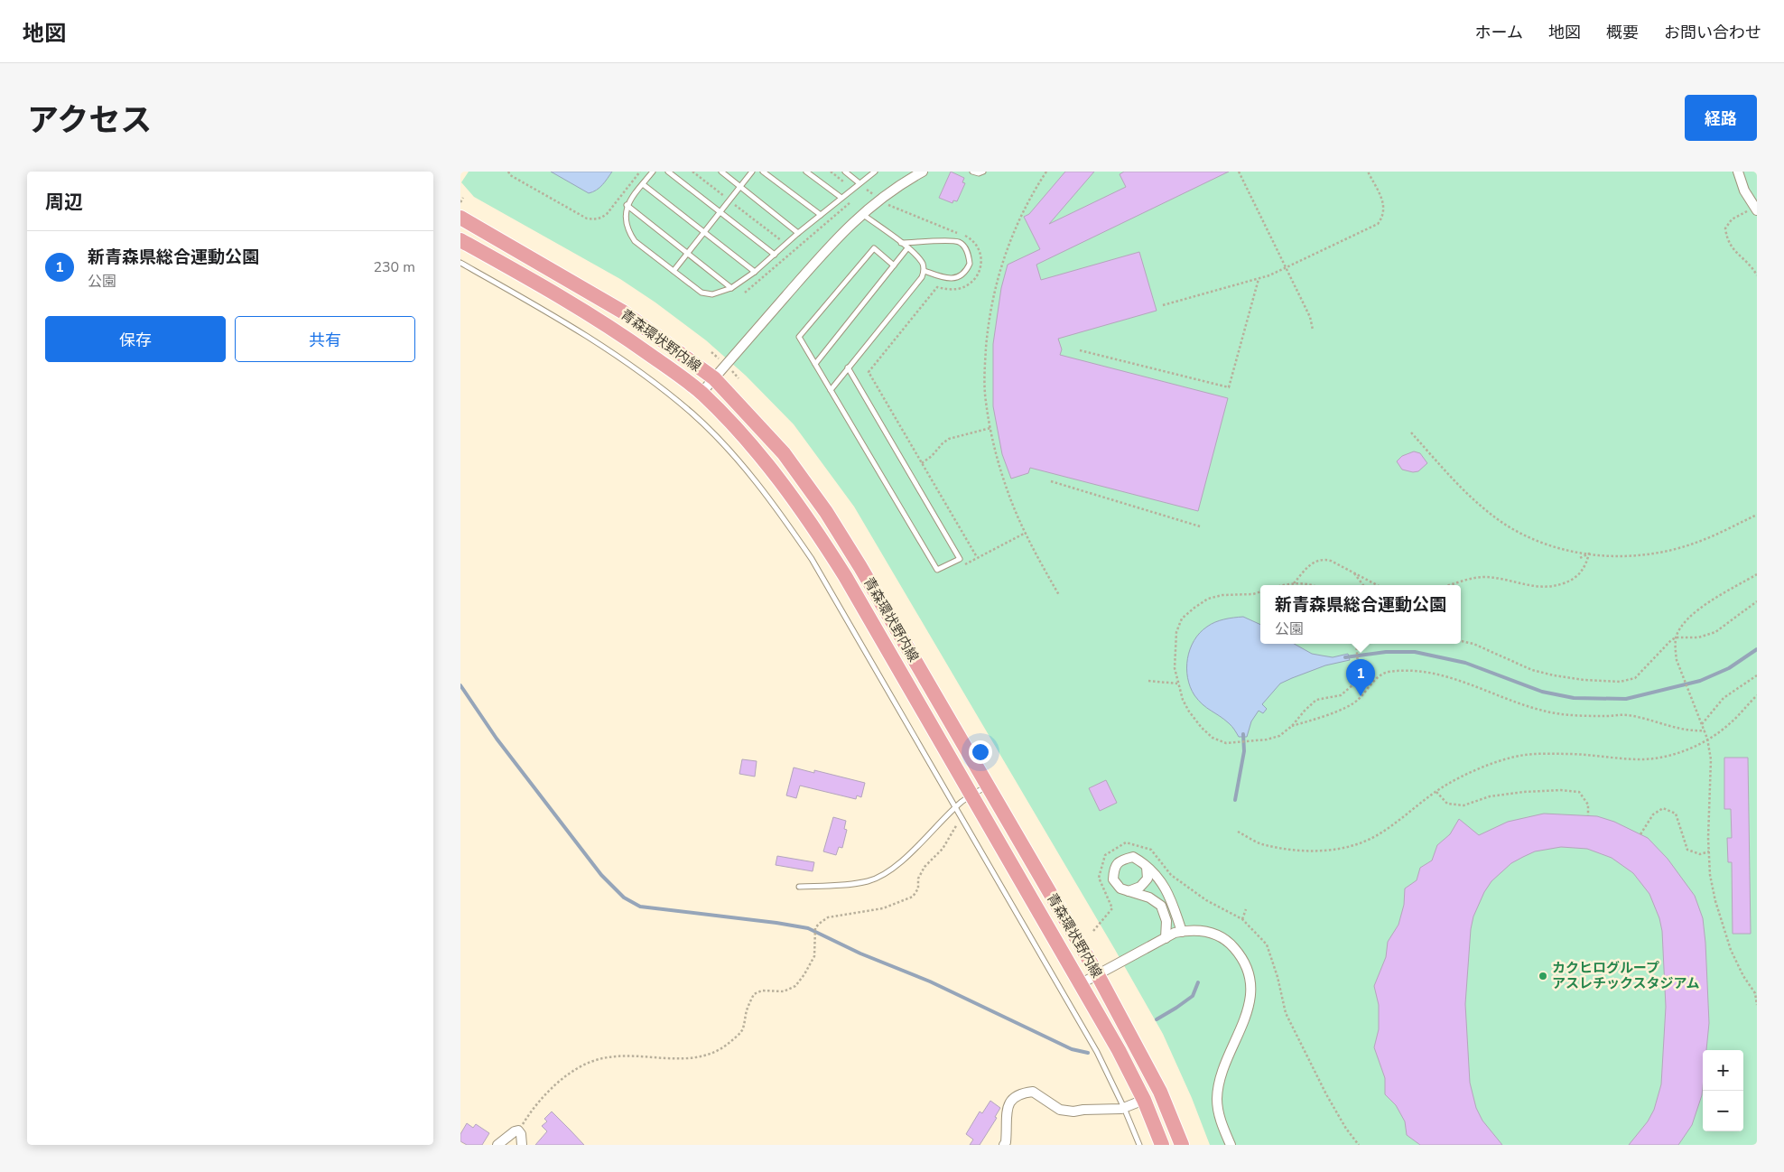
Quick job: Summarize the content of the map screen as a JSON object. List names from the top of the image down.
{
  "streets": {
    "main road": ["青森環状野内線"]
  },
  "places": ["カクヒログループ アスレチックスタジアム"],
  "page": {
    "header": "地図",
    "nav": [
      "ホーム",
      "地図",
      "概要",
      "お問い合わせ"
    ],
    "title": "アクセス",
    "buttons": [
      "経路",
      ["保存", "共有"]
    ],
    "heading": "周辺",
    "list": [
      {
        "mark": "1",
        "name": "新青森県総合運動公園",
        "note": "公園",
        "value": "230 m"
      }
    ],
    "popup": ["新青森県総合運動公園", "公園"],
    "pins": "1",
    "map_buttons": ["+", "−"]
  }
}
